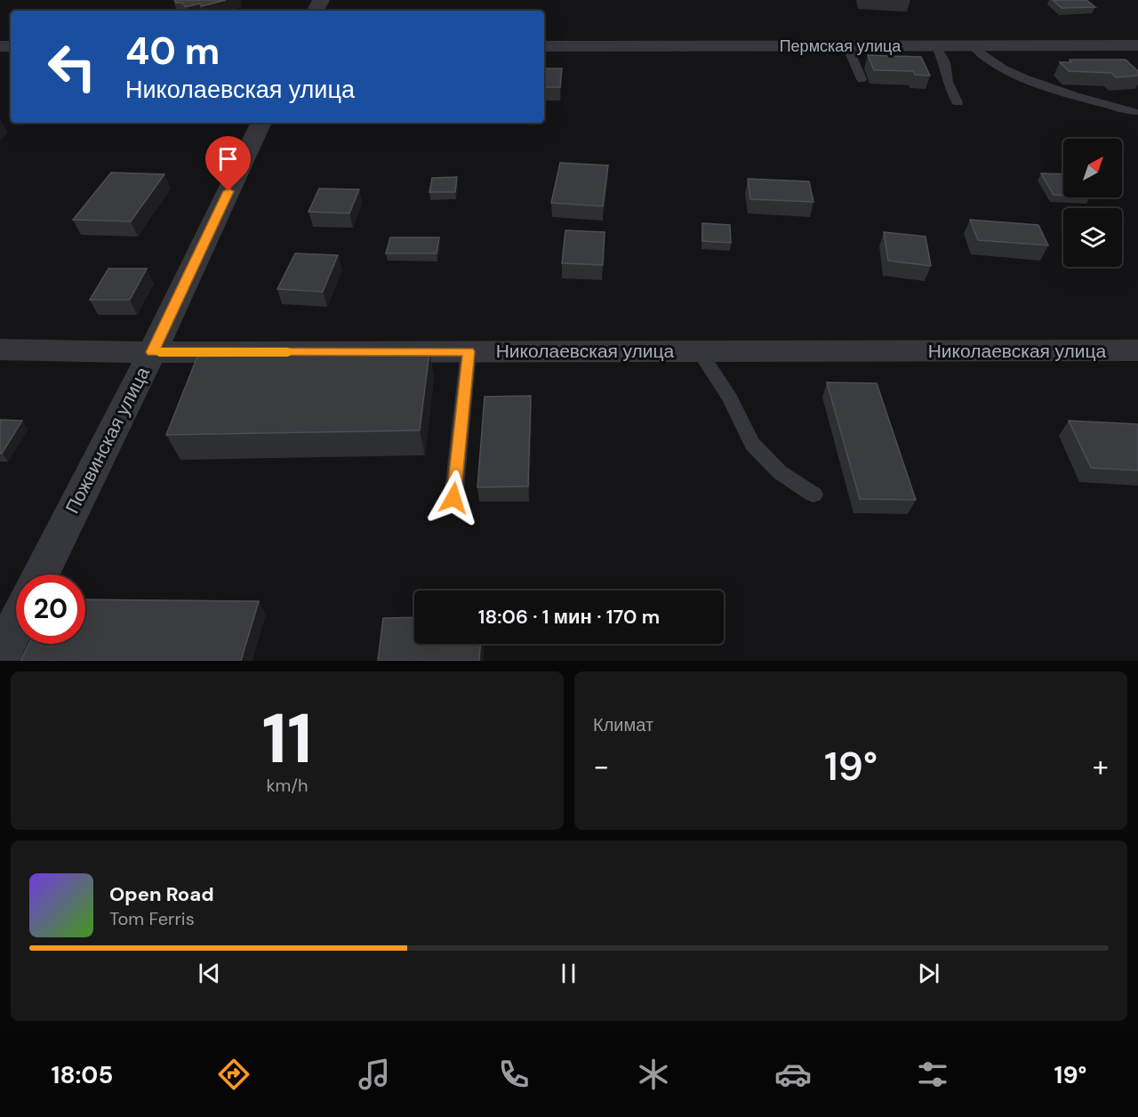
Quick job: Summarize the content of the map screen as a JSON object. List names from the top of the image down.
{
  "streets": {
    "street": ["Пермская улица", "Николаевская улица", "Пожвинская улица"]
  },
  "crossings": [
    ["Николаевская улица", "Пожвинская улица"]
  ],
  "north": "top right",
  "page": {
    "turn": ["40 m", "Николаевская улица"],
    "limit": "20",
    "trip": "18:06 · 1 мин · 170 m",
    "tile": [
      ["11", "km/h"],
      "Климат"
    ],
    "heat": ["−", "19°", "+"],
    "song": ["Open Road", "Tom Ferris"],
    "tabs": ["18:05", "19°"]
  }
}
